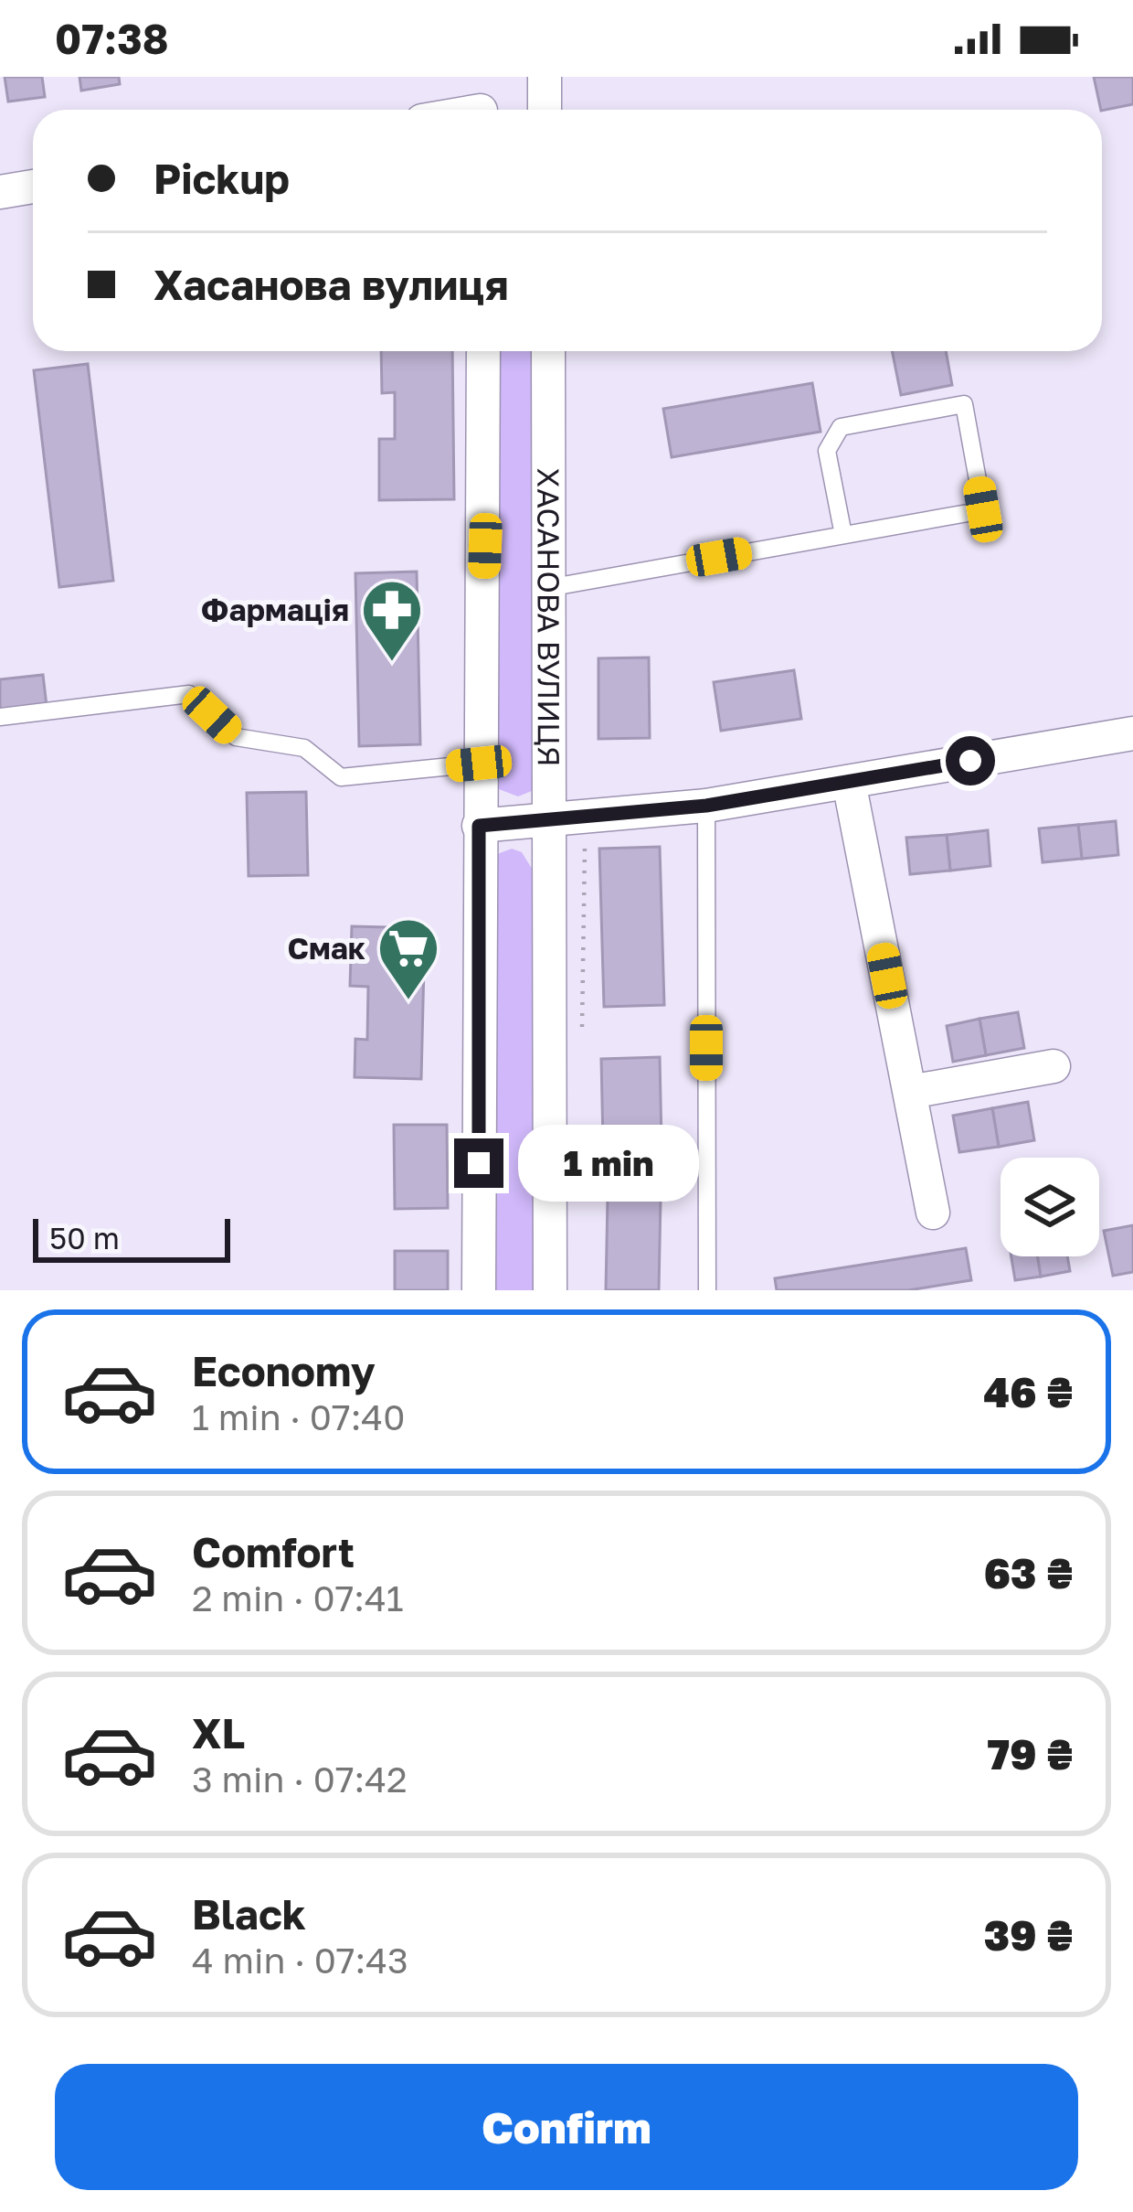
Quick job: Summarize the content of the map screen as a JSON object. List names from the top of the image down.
{
  "streets": {
    "street": ["ХАСАНОВА ВУЛИЦЯ"]
  },
  "places": {
    "pharmacy": ["Фармація"],
    "supermarket": ["Смак"]
  },
  "scale_bar": "50 m",
  "page": {
    "status": "07:38",
    "banner": ["Pickup", "Хасанова вулиця"],
    "bubble": "1 min",
    "scale": "50 m",
    "list": [
      {
        "name": "Economy",
        "note": "1 min · 07:40",
        "value": "46 ₴"
      },
      {
        "name": "Comfort",
        "note": "2 min · 07:41",
        "value": "63 ₴"
      },
      {
        "name": "XL",
        "note": "3 min · 07:42",
        "value": "79 ₴"
      },
      {
        "name": "Black",
        "note": "4 min · 07:43",
        "value": "39 ₴"
      }
    ],
    "buttons": "Confirm"
  }
}
